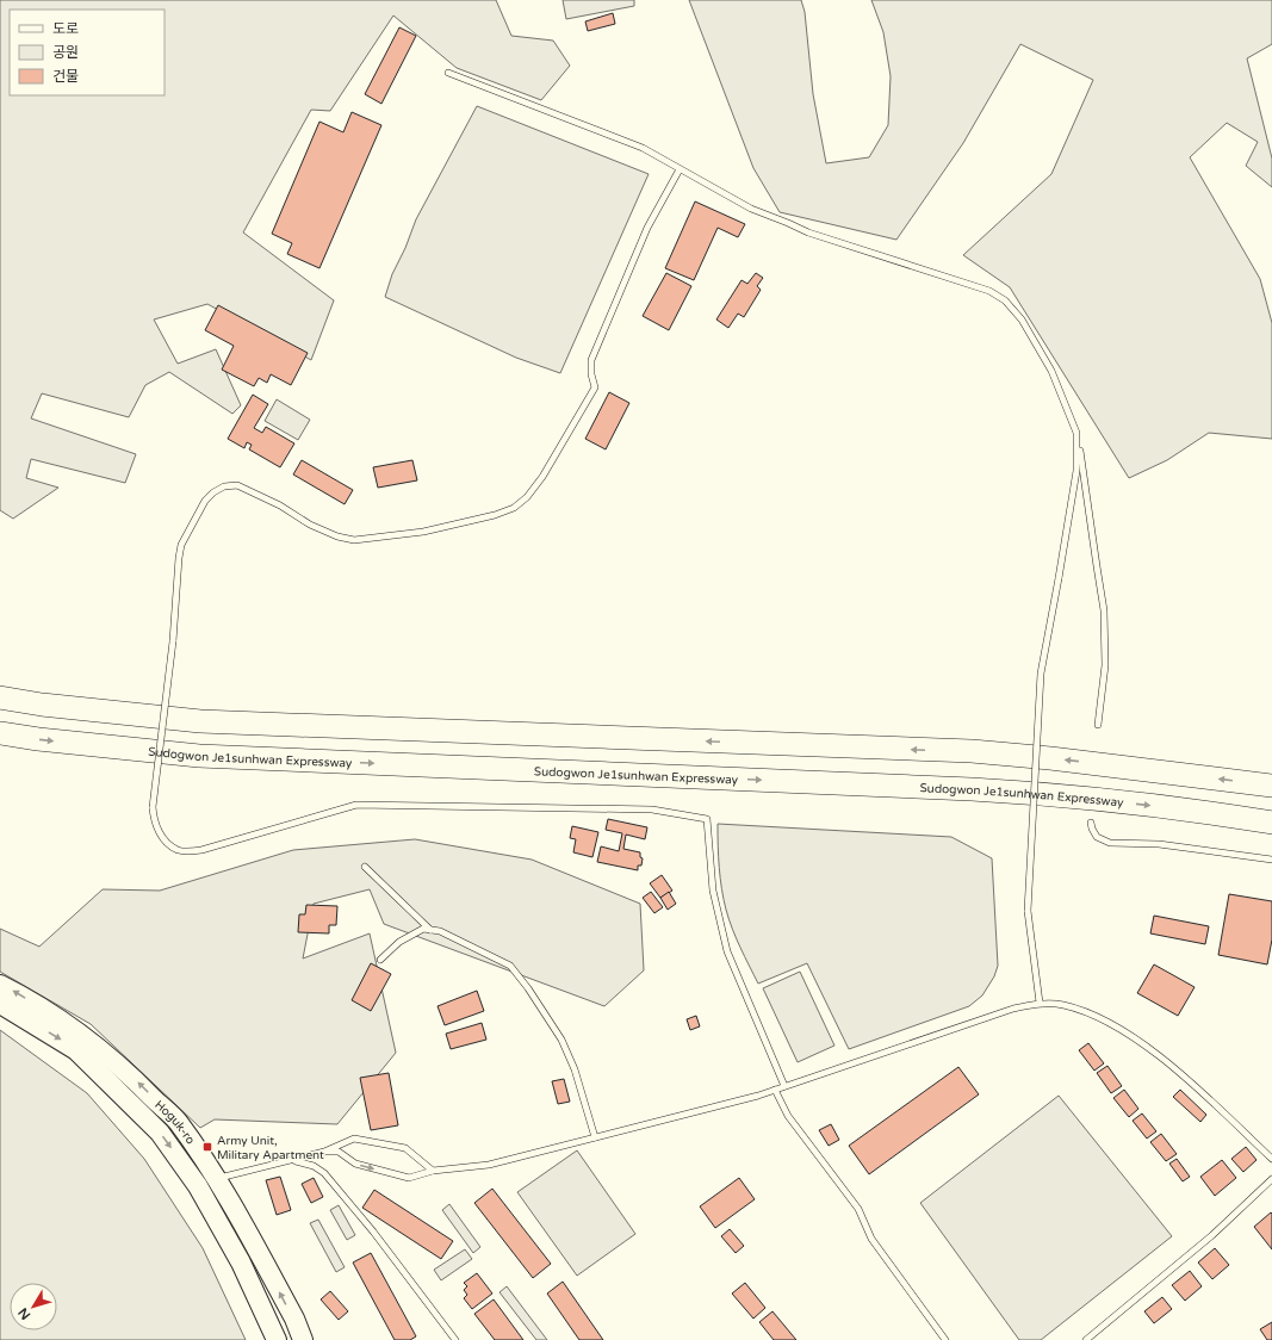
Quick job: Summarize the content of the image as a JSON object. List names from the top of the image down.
{
  "streets": {
    "highway": ["Sudogwon Je1sunhwan Expressway"],
    "main road": ["Hoguk-ro"]
  },
  "places": {
    "transit": ["Army Unit, Military Apartment"]
  },
  "legend": ["도로", "공원", "건물"],
  "north": "bottom left"
}
